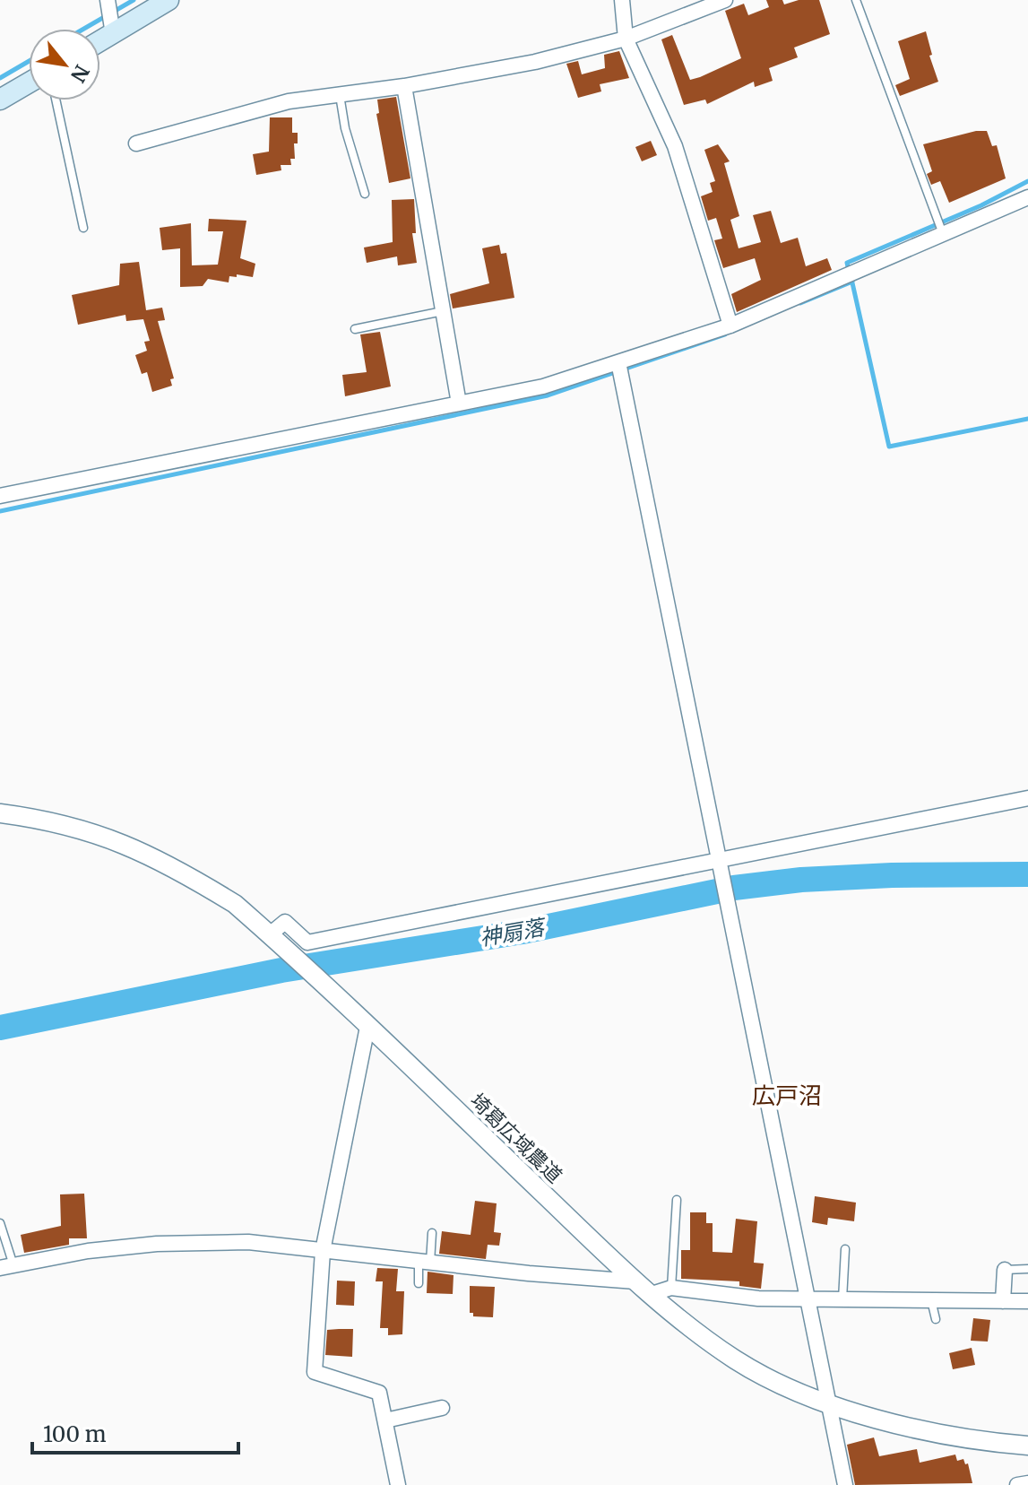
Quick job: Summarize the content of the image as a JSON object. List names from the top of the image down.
{
  "streets": {
    "street": ["埼葛広域農道"]
  },
  "districts": ["広戸沼"],
  "water": ["神扇落"],
  "scale_bar": "100 m",
  "north": "bottom right"
}
